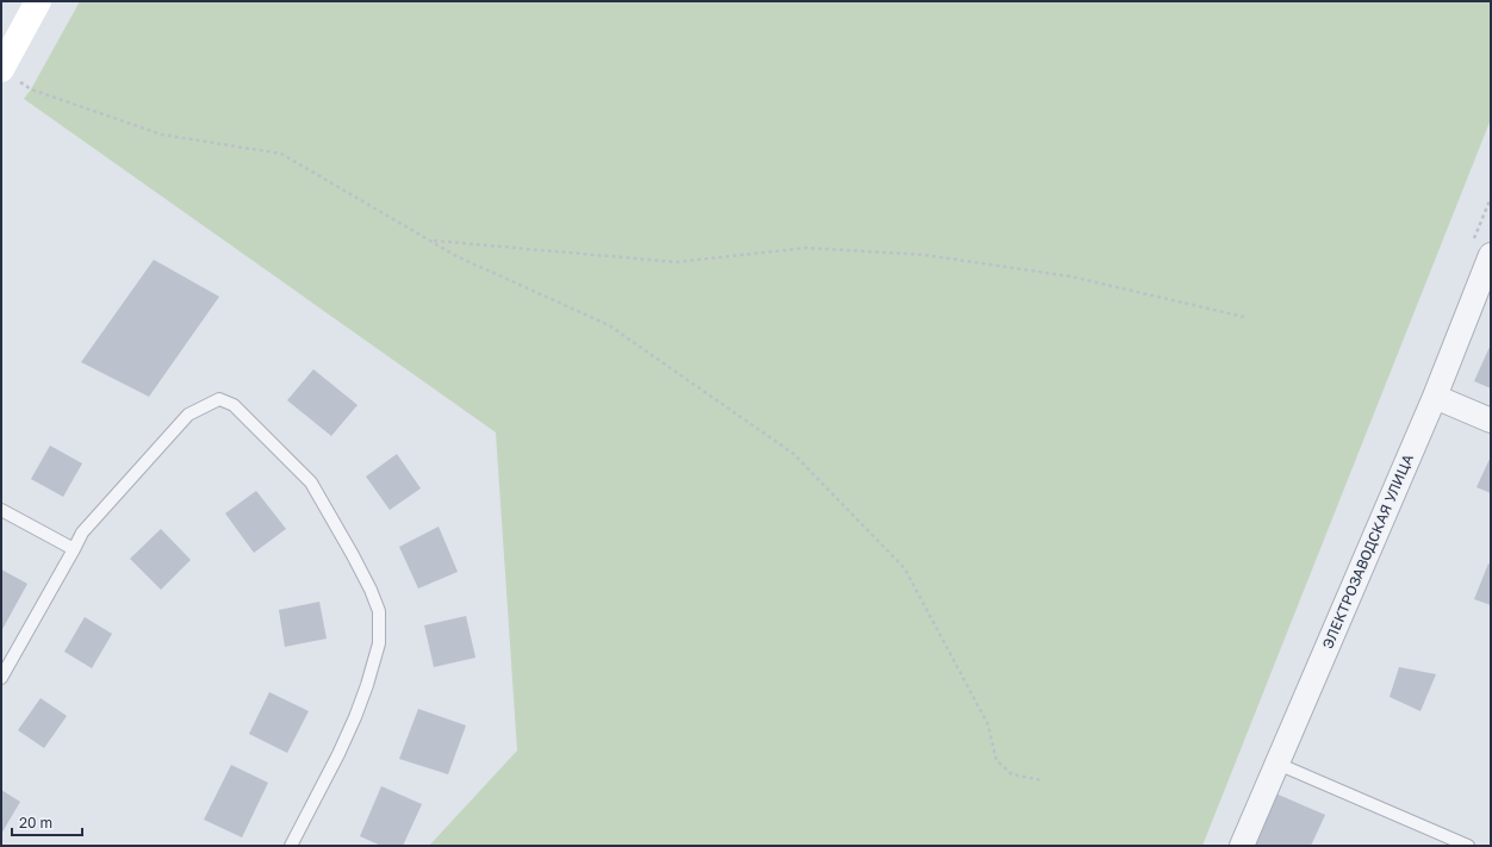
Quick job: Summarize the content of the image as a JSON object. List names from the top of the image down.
{
  "streets": {
    "street": ["ЭЛЕКТРОЗАВОДСКАЯ УЛИЦА"]
  },
  "scale_bar": "20 m"
}
